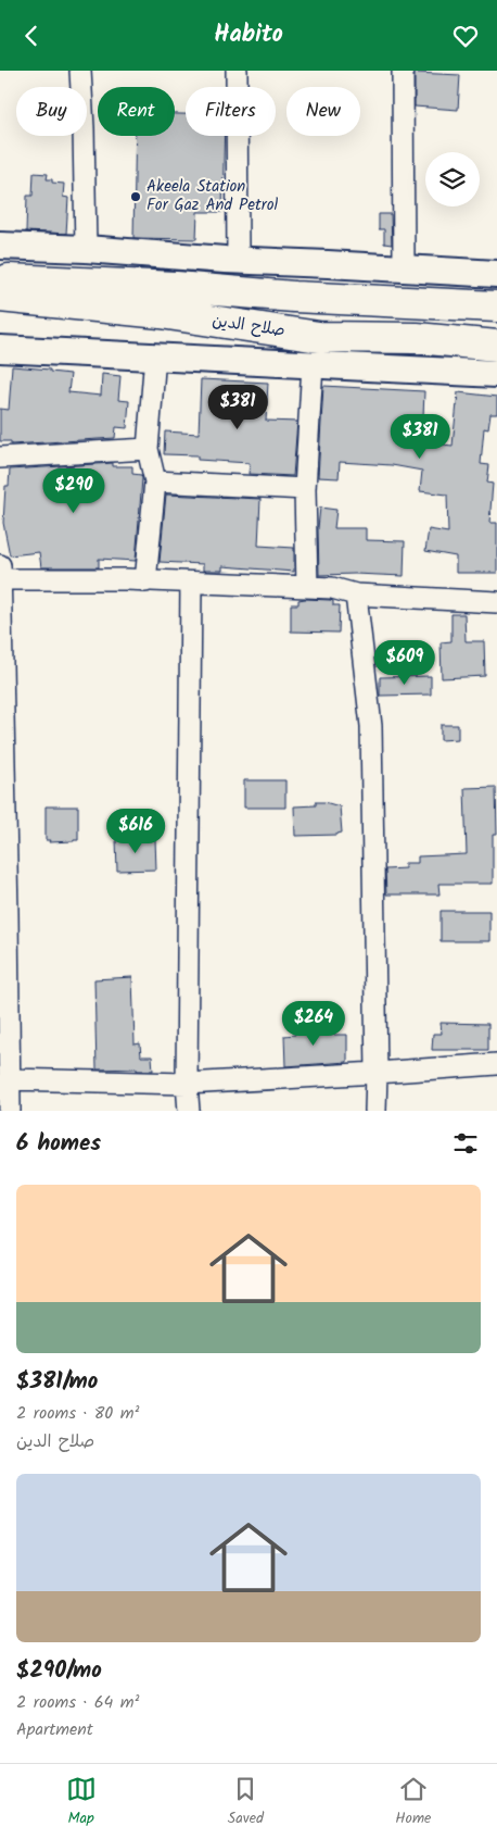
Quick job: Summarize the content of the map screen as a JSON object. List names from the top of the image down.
{
  "streets": {
    "highway": ["صلاح الدين"]
  },
  "places": ["Akeela Station For Gaz And Petrol"],
  "page": {
    "header": "Habito",
    "chip": [
      "Buy",
      "Rent",
      "Filters",
      "New"
    ],
    "price": [
      "$381",
      "$381",
      "$290",
      "$609",
      "$616",
      "$264"
    ],
    "heading": "6 homes",
    "list": [
      {
        "name": "$381/mo",
        "note": "2 rooms · 80 m² · صلاح الدين"
      },
      {
        "name": "$290/mo",
        "note": "2 rooms · 64 m² · Apartment"
      }
    ],
    "tabs": ["Map", "Saved", "Home"]
  }
}
